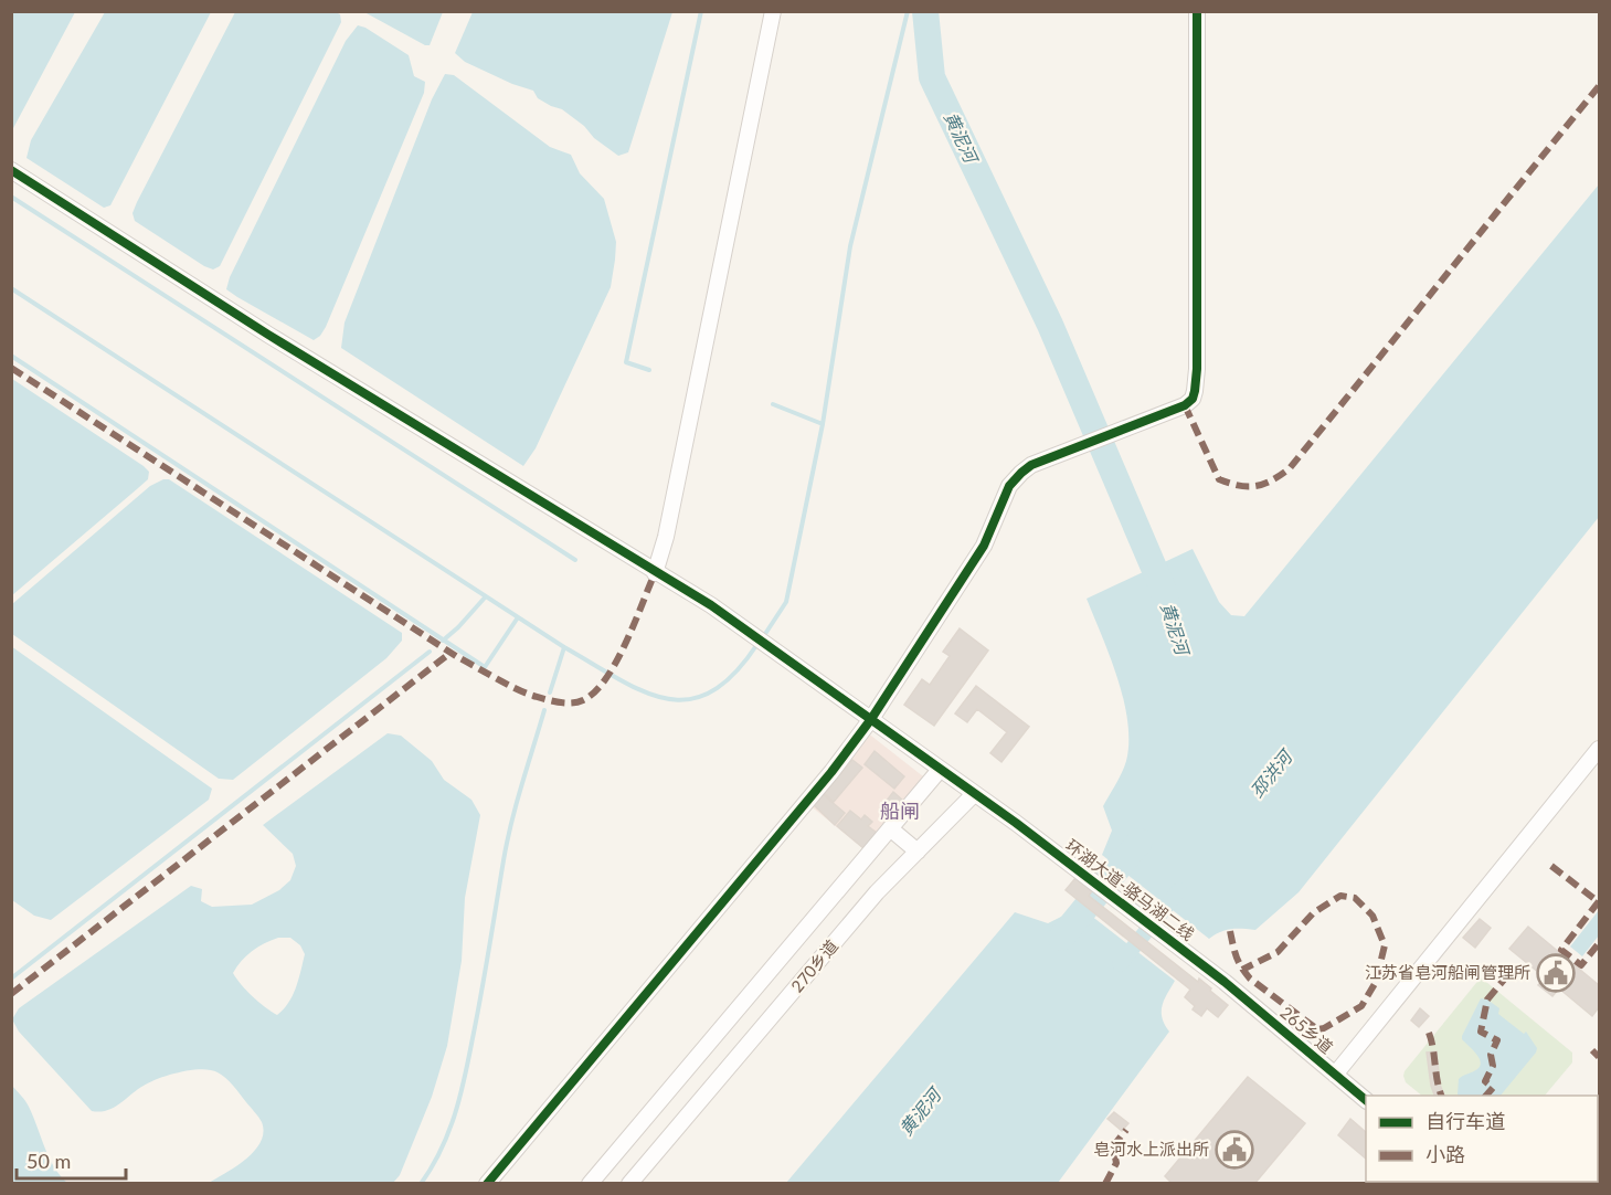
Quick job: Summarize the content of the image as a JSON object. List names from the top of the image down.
{
  "streets": {
    "street": ["环湖大道-骆马湖二线", "270乡道", "265乡道"]
  },
  "crossings": [
    ["环湖大道-骆马湖二线", "270乡道"],
    ["环湖大道-骆马湖二线", "265乡道"]
  ],
  "districts": ["船闸"],
  "water": ["黄泥河", "邳洪河"],
  "places": {
    "public building": ["江苏省皂河船闸管理所", "皂河水上派出所"]
  },
  "legend": ["自行车道", "小路"],
  "scale_bar": "50 m"
}
